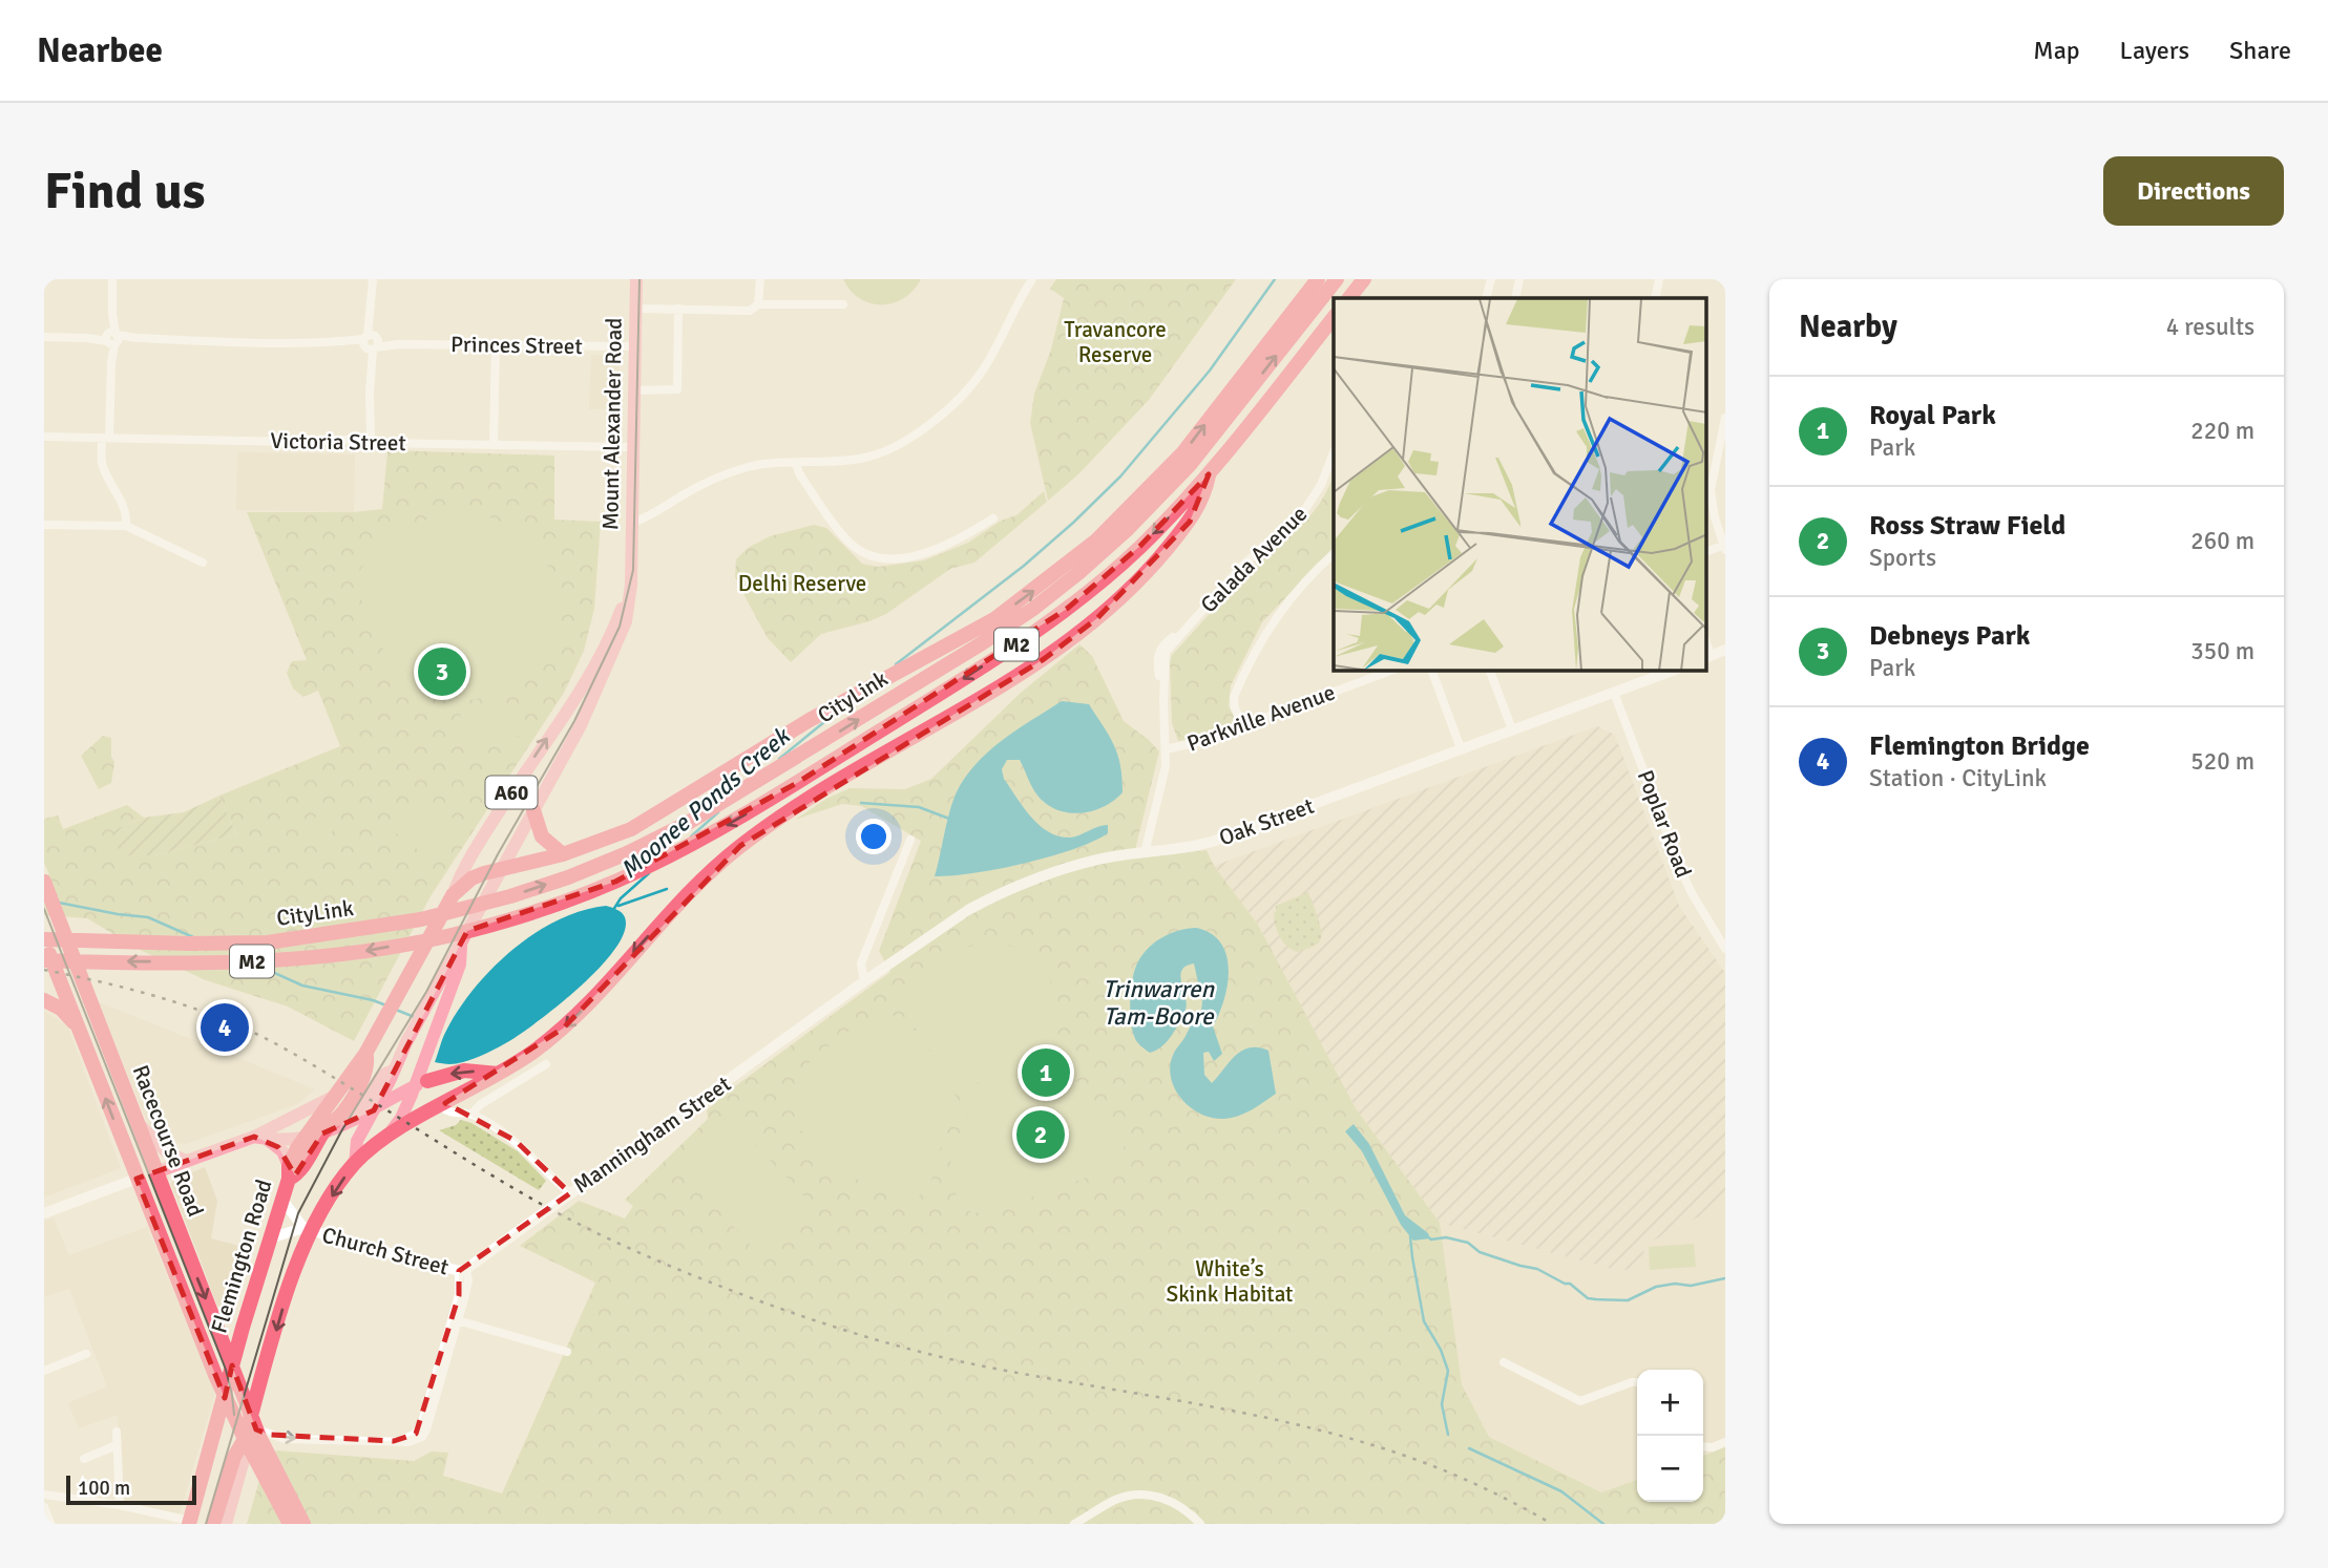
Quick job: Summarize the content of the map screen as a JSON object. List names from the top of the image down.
{
  "streets": {
    "highway": [
      "Mount Alexander Road",
      "M2",
      "CityLink",
      "A60",
      "Racecourse Road",
      "Flemington Road"
    ],
    "street": [
      "Princes Street",
      "Victoria Street",
      "Galada Avenue",
      "Parkville Avenue",
      "Oak Street",
      "Poplar Road",
      "Manningham Street",
      "Church Street"
    ]
  },
  "crossings": [
    ["Princes Street", "Mount Alexander Road"],
    ["Mount Alexander Road", "Victoria Street"],
    ["Mount Alexander Road", "A60"],
    ["Mount Alexander Road", "Flemington Road"],
    ["Galada Avenue", "Parkville Avenue"],
    ["Galada Avenue", "Oak Street"],
    ["CityLink", "Racecourse Road"],
    ["A60", "Racecourse Road"],
    ["A60", "Church Street"],
    ["A60", "Flemington Road"],
    ["Oak Street", "Poplar Road"],
    ["Oak Street", "Manningham Street"],
    ["Manningham Street", "Church Street"],
    ["Racecourse Road", "Flemington Road"]
  ],
  "water": ["Moonee Ponds Creek", "Trinwarren Tam-Boore"],
  "parks": ["Travancore Reserve", "Delhi Reserve", "White’s Skink Habitat"],
  "scale_bar": "100 m",
  "page": {
    "header": "Nearbee",
    "nav": ["Map", "Layers", "Share"],
    "buttons": "Directions",
    "title": "Find us",
    "heading": ["Nearby", "4 results"],
    "list": [
      {
        "mark": "1",
        "name": "Royal Park",
        "note": "Park",
        "value": "220 m"
      },
      {
        "mark": "2",
        "name": "Ross Straw Field",
        "note": "Sports",
        "value": "260 m"
      },
      {
        "mark": "3",
        "name": "Debneys Park",
        "note": "Park",
        "value": "350 m"
      },
      {
        "mark": "4",
        "name": "Flemington Bridge",
        "note": "Station · CityLink",
        "value": "520 m"
      }
    ],
    "pins": [
      "3",
      "4",
      "1",
      "2"
    ],
    "map_buttons": ["+", "−"],
    "scale": "100 m"
  }
}
